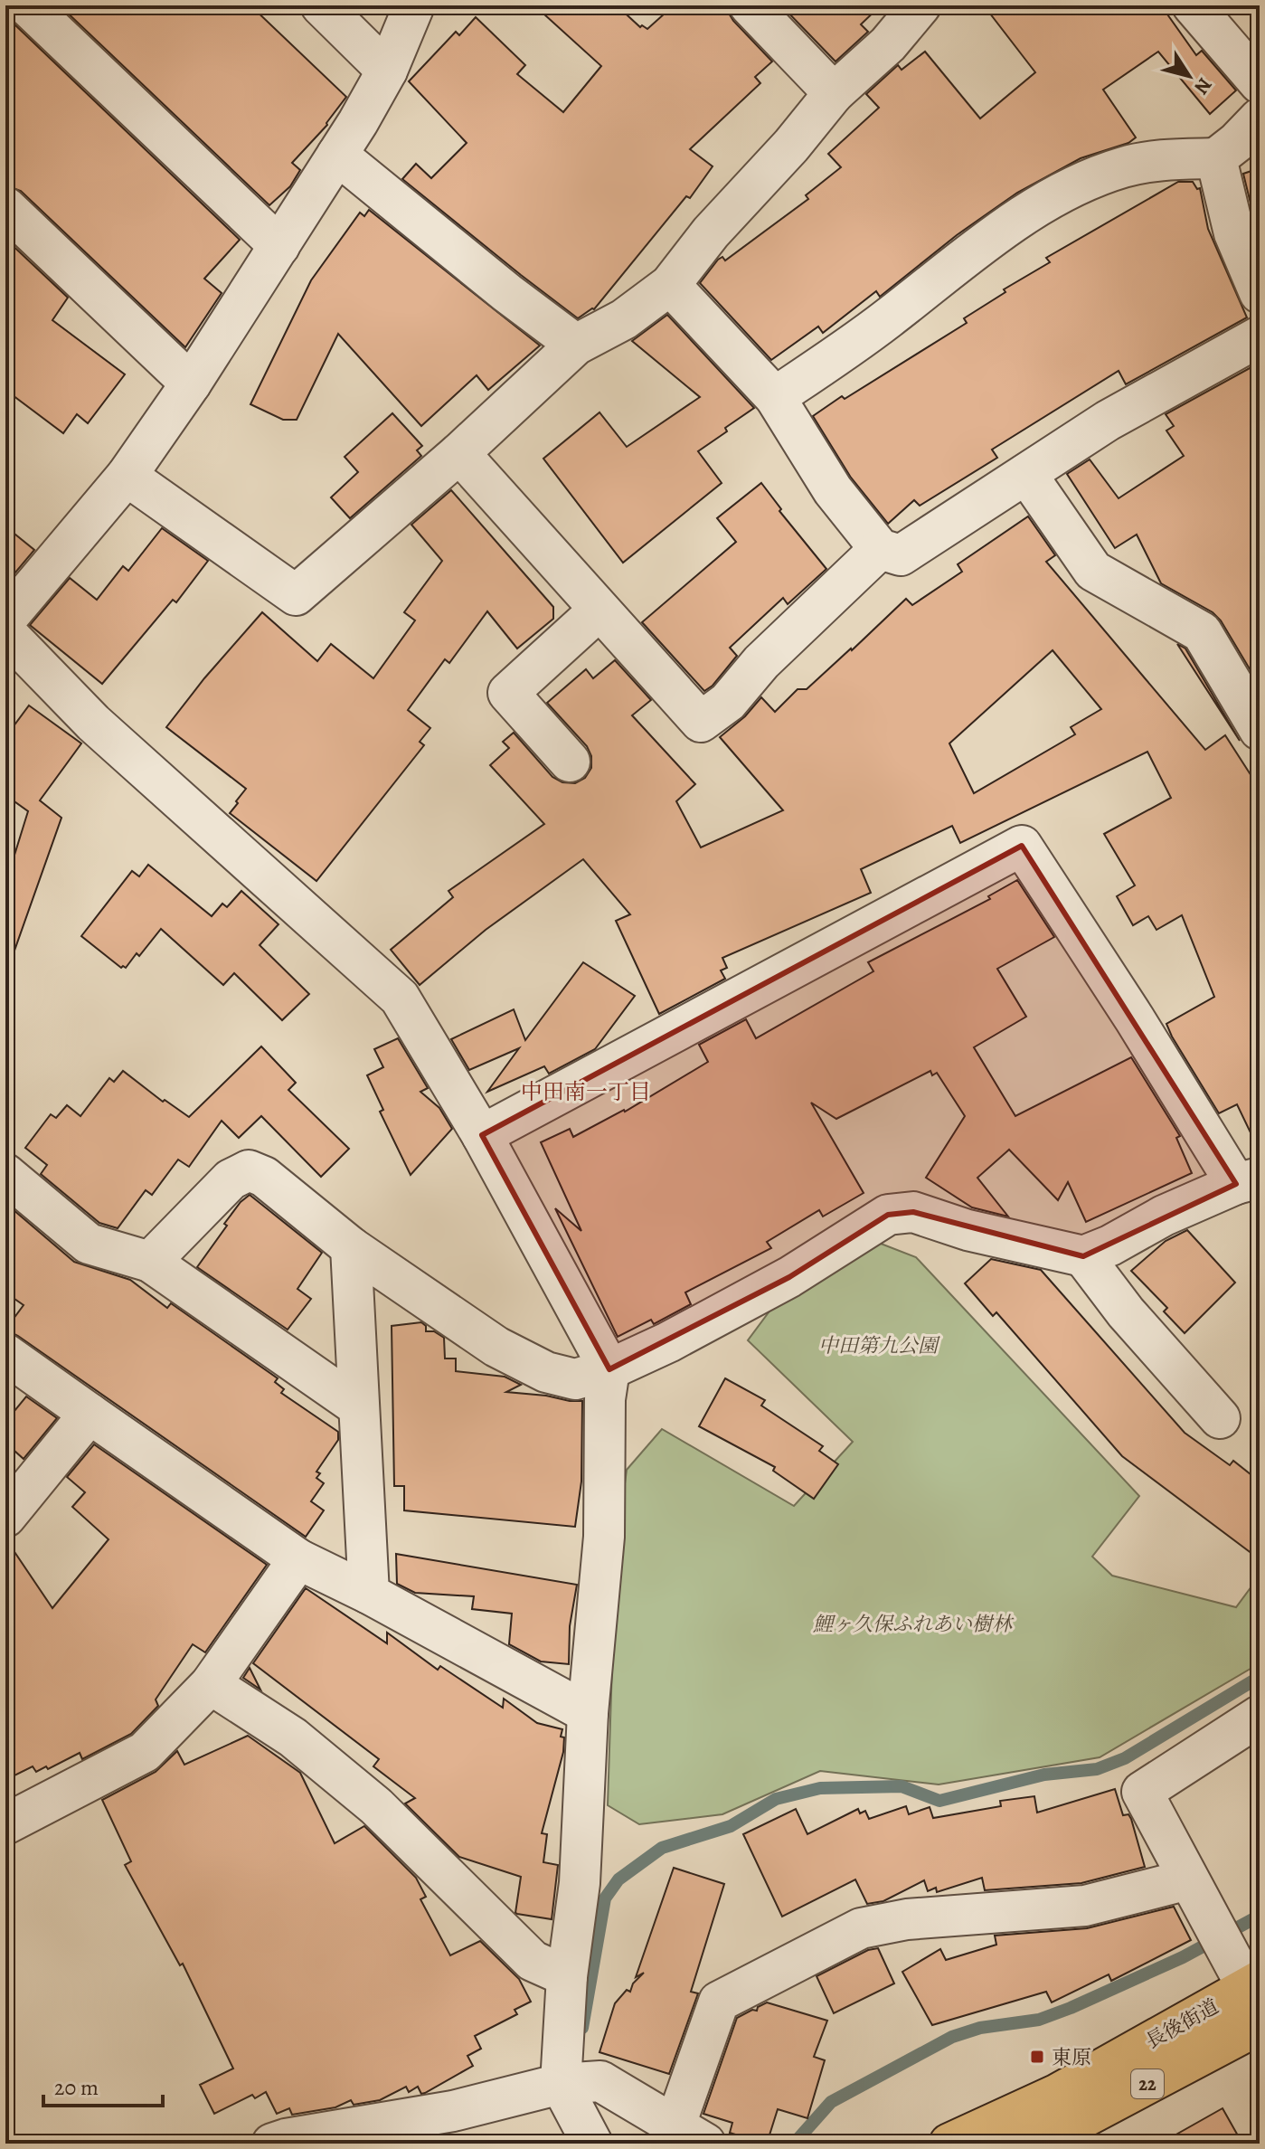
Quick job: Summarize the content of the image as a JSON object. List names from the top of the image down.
{
  "streets": {
    "main road": ["長後街道", "22"]
  },
  "districts": ["中田南一丁目"],
  "parks": ["中田第九公園", "鯉ヶ久保ふれあい樹林"],
  "places": {
    "transit": ["東原"]
  },
  "scale_bar": "20 m",
  "north": "bottom right"
}
